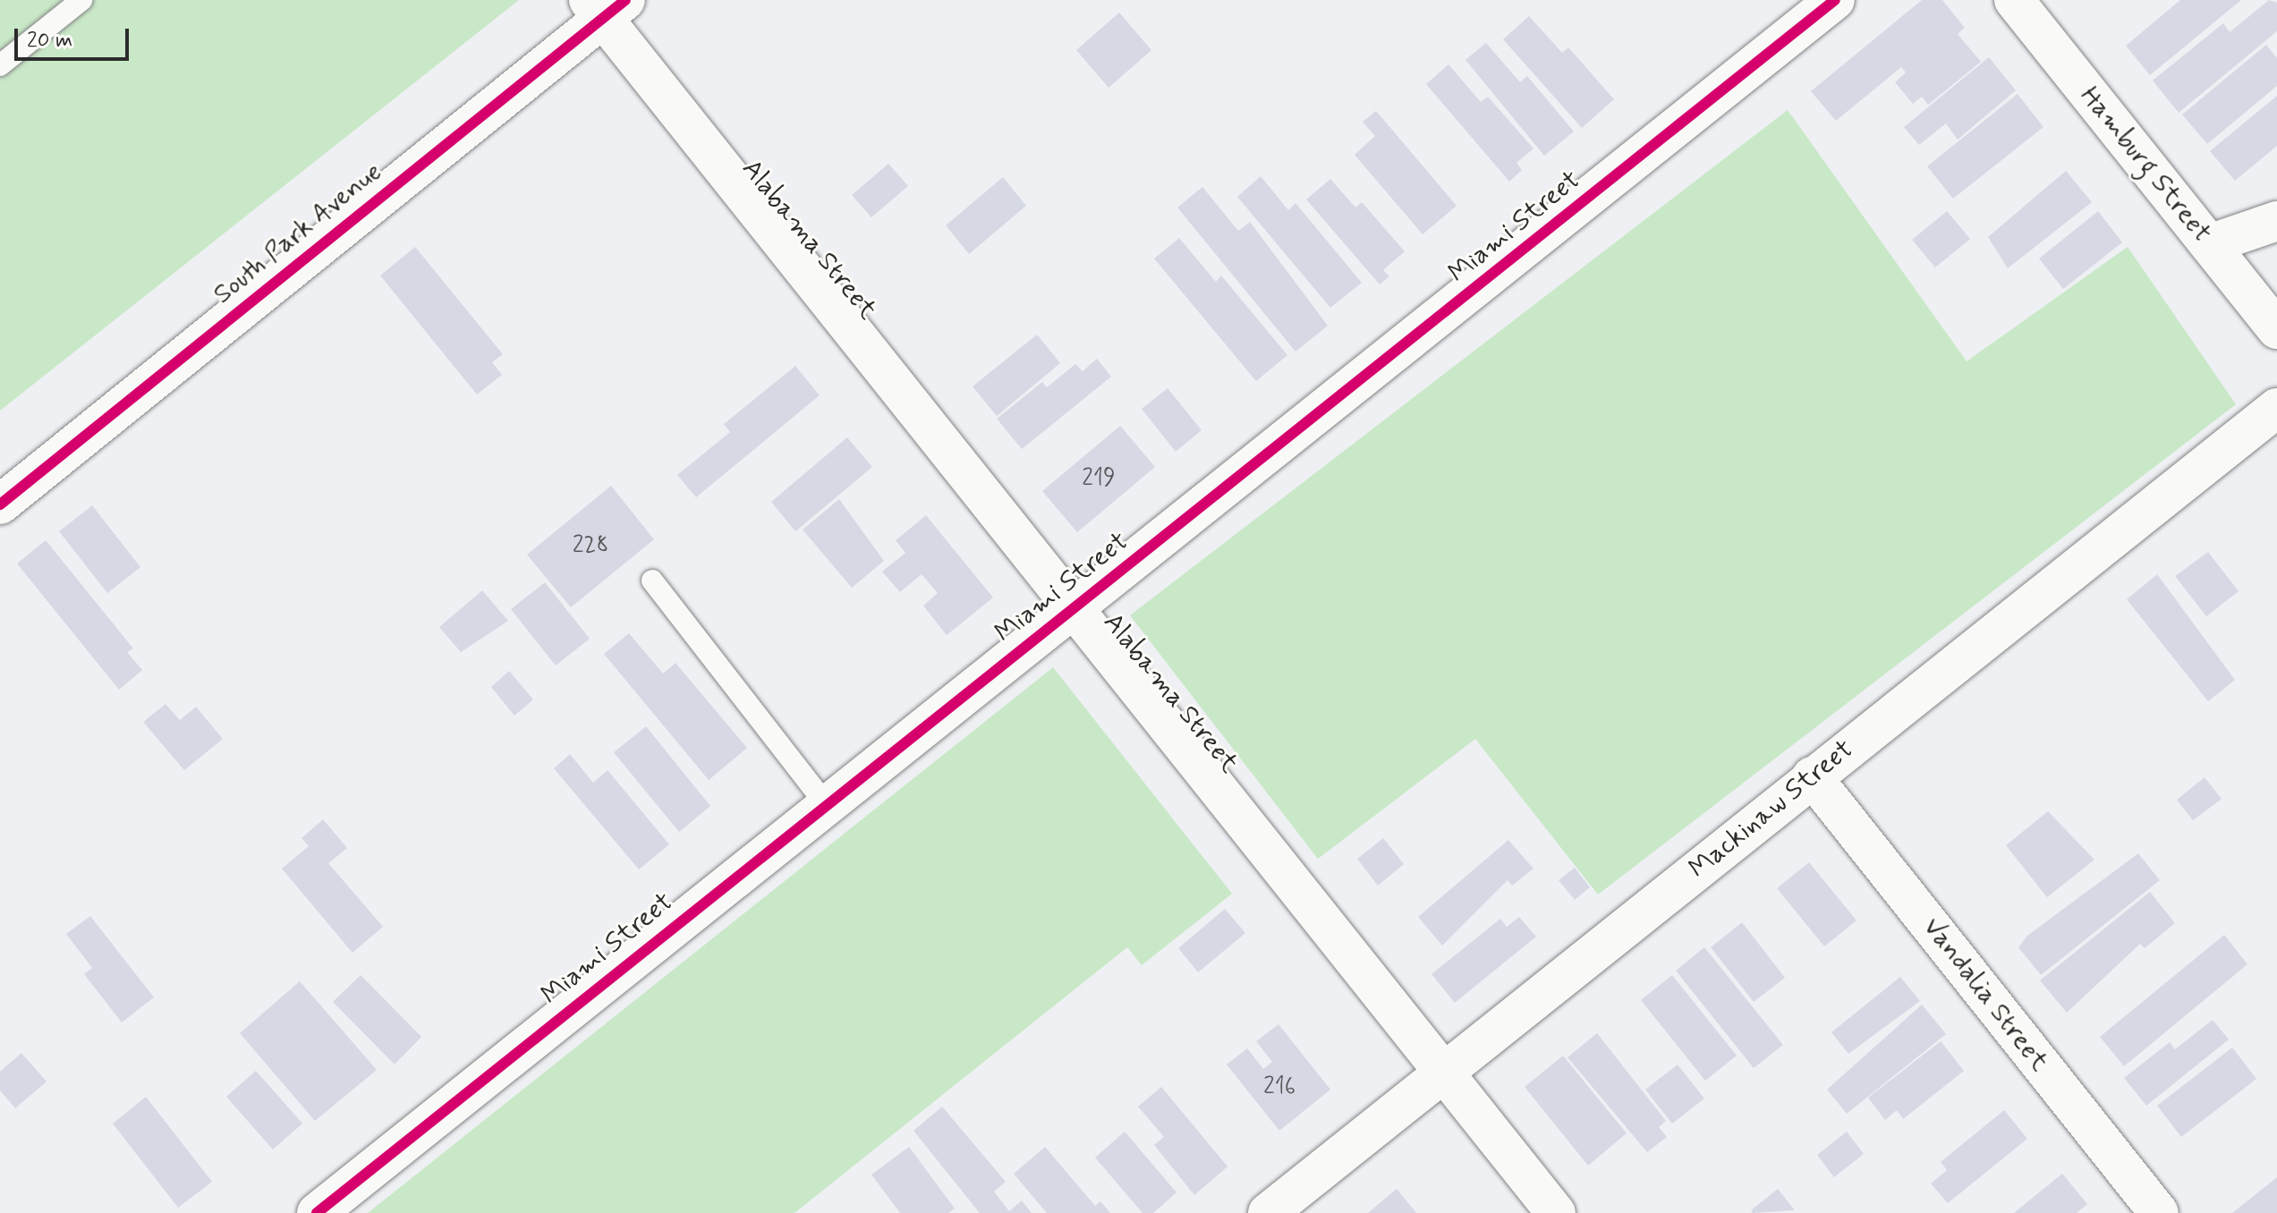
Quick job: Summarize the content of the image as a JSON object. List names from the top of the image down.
{
  "streets": {
    "street": [
      "Hamburg Street",
      "Miami Street",
      "South Park Avenue",
      "Alabama Street",
      "Mackinaw Street",
      "Vandalia Street"
    ]
  },
  "crossings": [
    ["Miami Street", "Alabama Street"],
    ["South Park Avenue", "Alabama Street"],
    ["Alabama Street", "Mackinaw Street"],
    ["Mackinaw Street", "Vandalia Street"]
  ],
  "house_numbers": ["219", "228", "216"],
  "scale_bar": "20 m"
}
